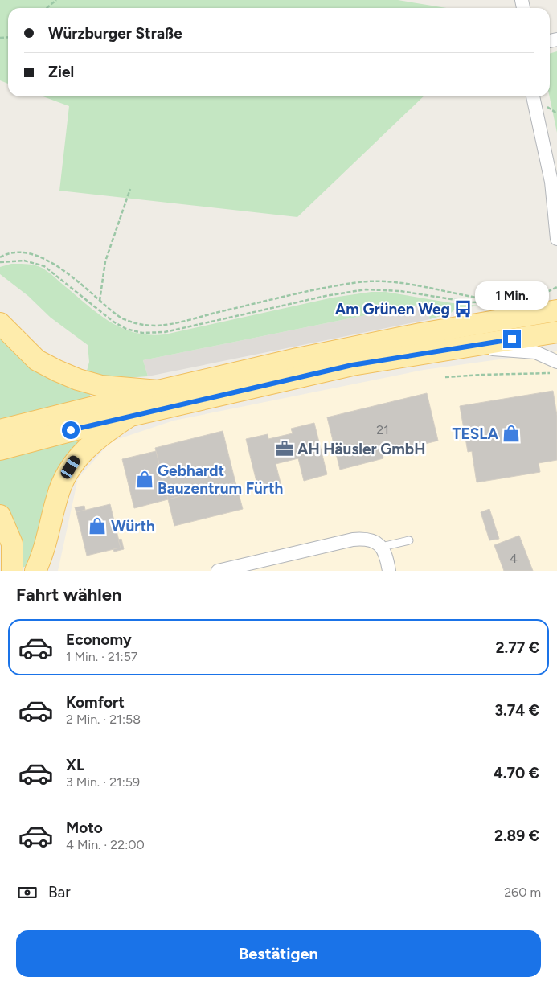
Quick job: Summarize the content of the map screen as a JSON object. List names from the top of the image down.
{
  "places": {
    "bus stop": ["Am Grünen Weg"],
    "shop": ["TESLA", "Gebhardt Bauzentrum Fürth", "Würth"],
    "office": ["AH Häusler GmbH"]
  },
  "house_numbers": ["21", "4"],
  "page": {
    "banner": ["Würzburger Straße", "Ziel"],
    "bubble": "1 Min.",
    "heading": "Fahrt wählen",
    "list": [
      {
        "name": "Economy",
        "note": "1 Min. · 21:57",
        "value": "2.77 €"
      },
      {
        "name": "Komfort",
        "note": "2 Min. · 21:58",
        "value": "3.74 €"
      },
      {
        "name": "XL",
        "note": "3 Min. · 21:59",
        "value": "4.70 €"
      },
      {
        "name": "Moto",
        "note": "4 Min. · 22:00",
        "value": "2.89 €"
      }
    ],
    "pay": ["Bar", "260 m"],
    "buttons": "Bestätigen"
  }
}
